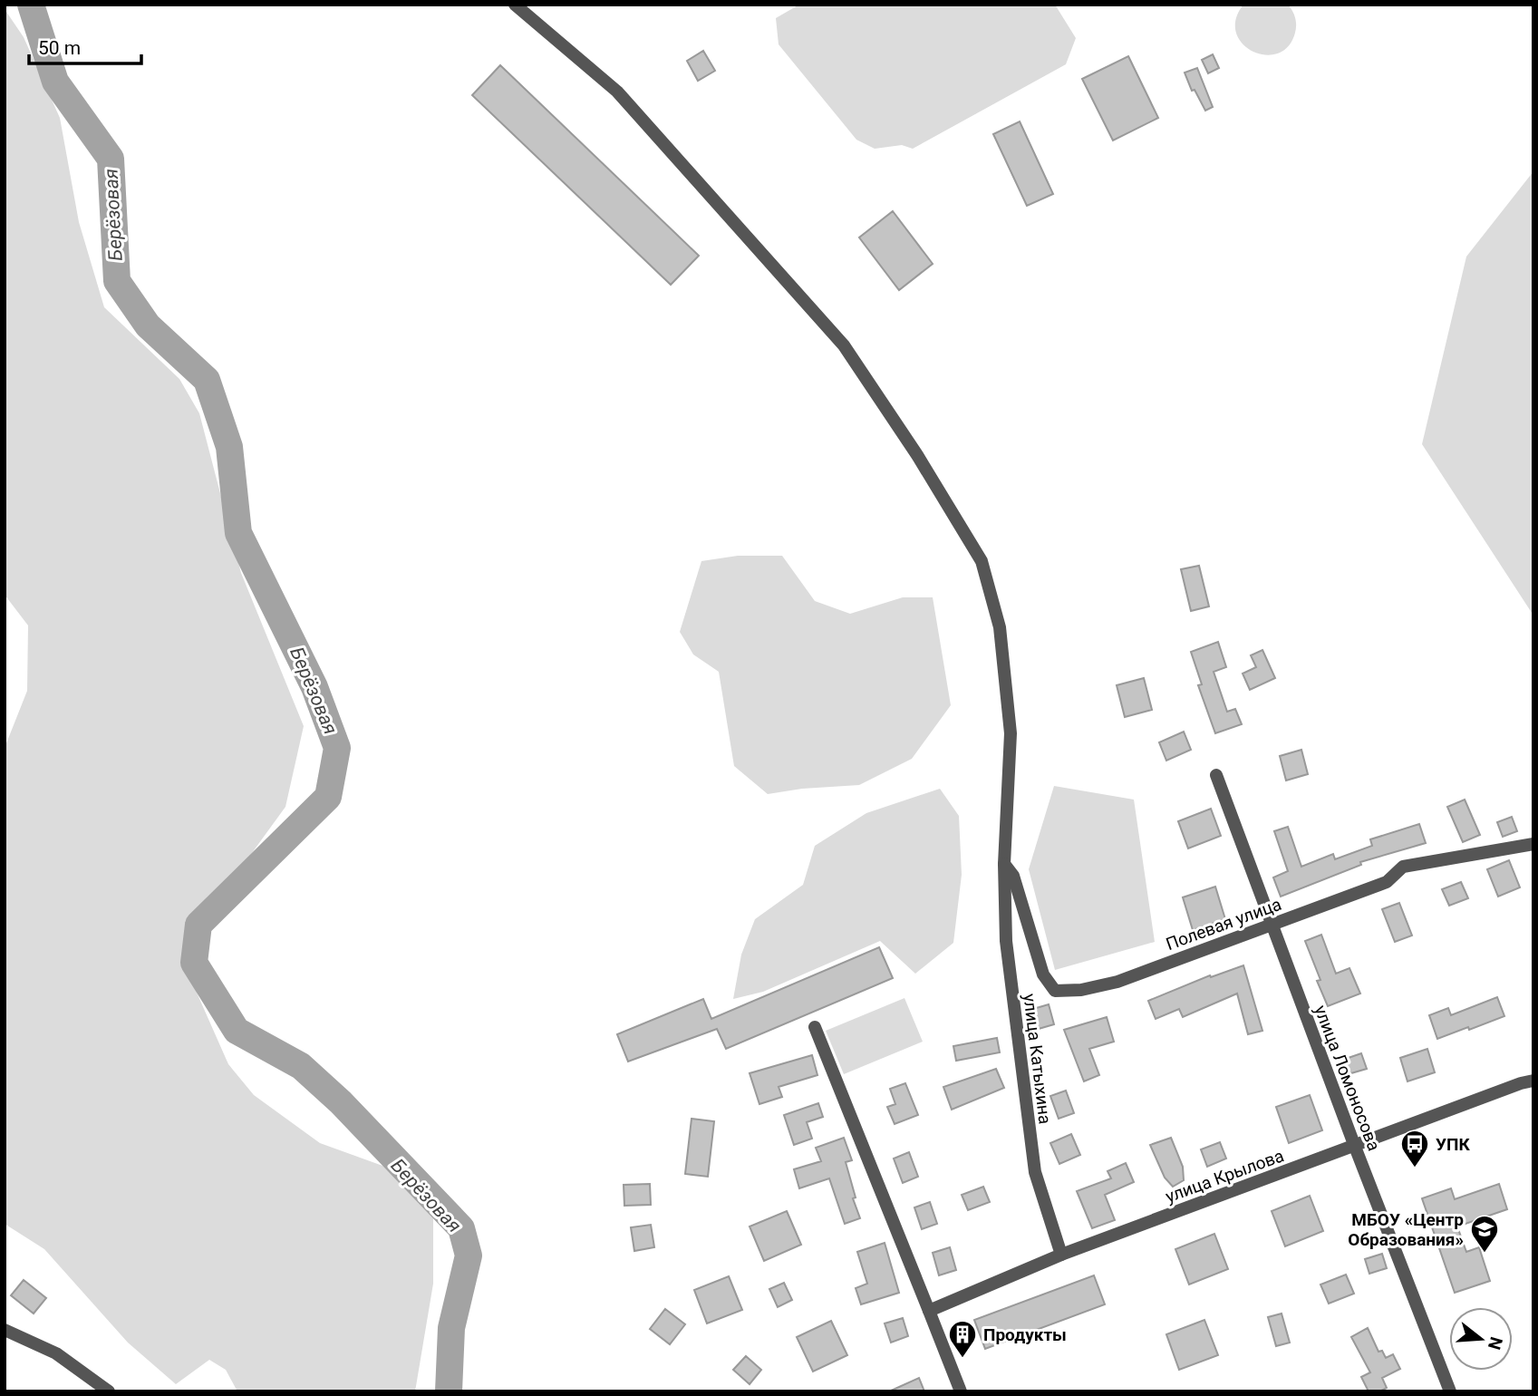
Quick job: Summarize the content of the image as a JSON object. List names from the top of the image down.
{
  "streets": {
    "street": [
      "Полевая улица",
      "улица Катыхина",
      "улица Ломоносова",
      "улица Крылова"
    ]
  },
  "crossings": [
    ["Полевая улица", "улица Катыхина"],
    ["Полевая улица", "улица Ломоносова"],
    ["улица Катыхина", "улица Крылова"],
    ["улица Ломоносова", "улица Крылова"]
  ],
  "water": ["Берёзовая"],
  "places": {
    "bus stop": ["УПК"],
    "school or university": ["МБОУ «Центр Образования»"],
    "building": ["Продукты"]
  },
  "scale_bar": "50 m",
  "north": "right"
}
